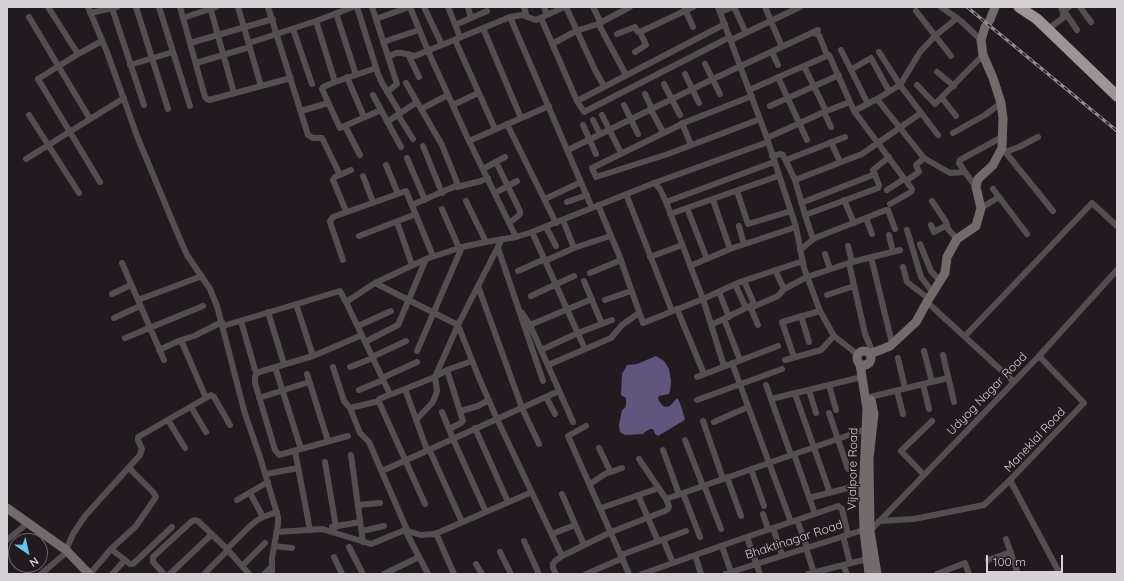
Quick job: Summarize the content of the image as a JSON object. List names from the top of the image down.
{
  "streets": {
    "main road": ["Vijalpore Road"],
    "street": ["Udyog Nagar Road", "Maneklal Road", "Bhaktinagar Road"]
  },
  "crossings": [
    ["Udyog Nagar Road", "Maneklal Road"],
    ["Udyog Nagar Road", "Vijalpore Road"],
    ["Udyog Nagar Road", "Bhaktinagar Road"],
    ["Vijalpore Road", "Bhaktinagar Road"]
  ],
  "scale_bar": "100 m",
  "north": "bottom right"
}
